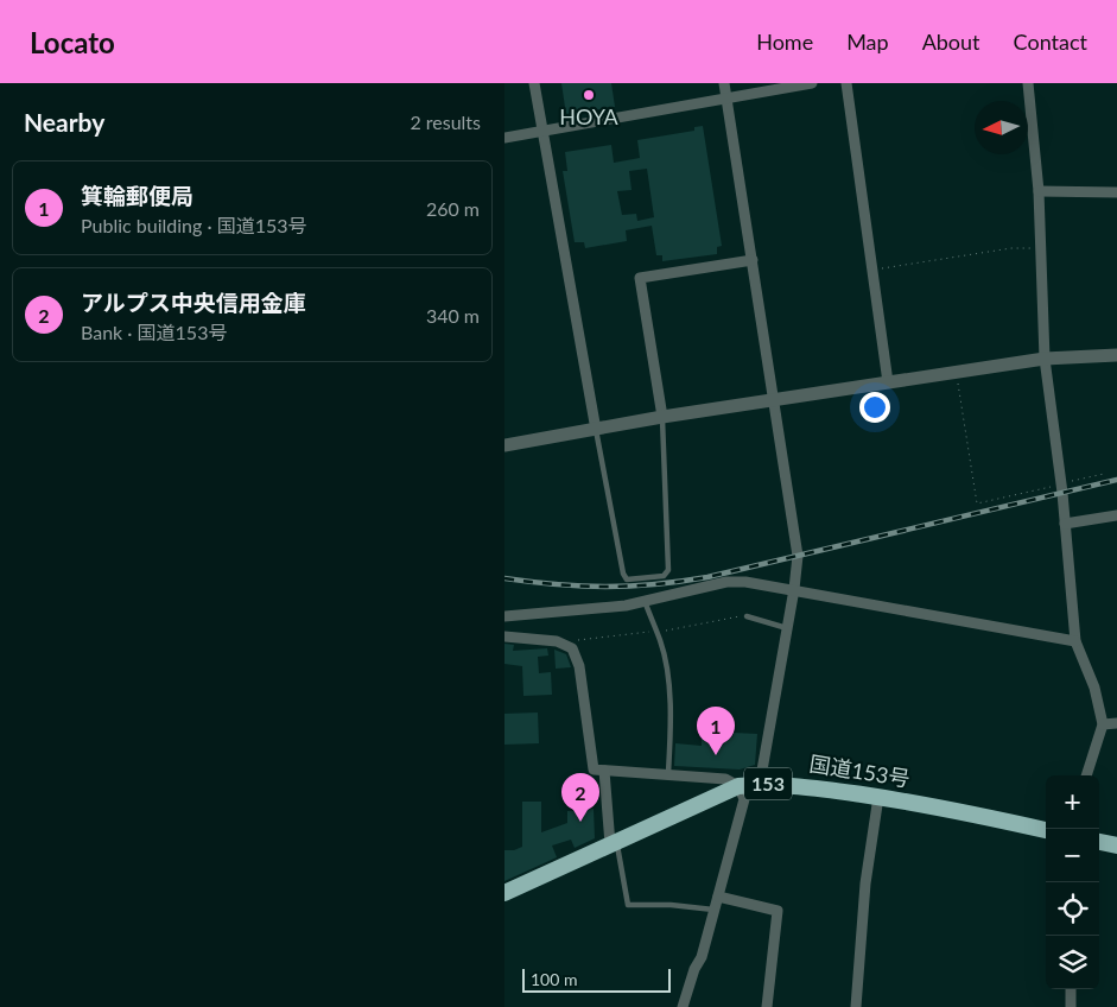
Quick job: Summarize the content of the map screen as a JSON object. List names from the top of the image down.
{
  "streets": {
    "highway": ["国道153号", "153"]
  },
  "places": ["HOYA"],
  "scale_bar": "100 m",
  "north": "left",
  "page": {
    "header": "Locato",
    "nav": [
      "Home",
      "Map",
      "About",
      "Contact"
    ],
    "heading": ["Nearby", "2 results"],
    "list": [
      {
        "mark": "1",
        "name": "箕輪郵便局",
        "note": "Public building · 国道153号",
        "value": "260 m"
      },
      {
        "mark": "2",
        "name": "アルプス中央信用金庫",
        "note": "Bank · 国道153号",
        "value": "340 m"
      }
    ],
    "pins": ["1", "2"],
    "map_buttons": ["+", "−"],
    "scale": "100 m"
  }
}
